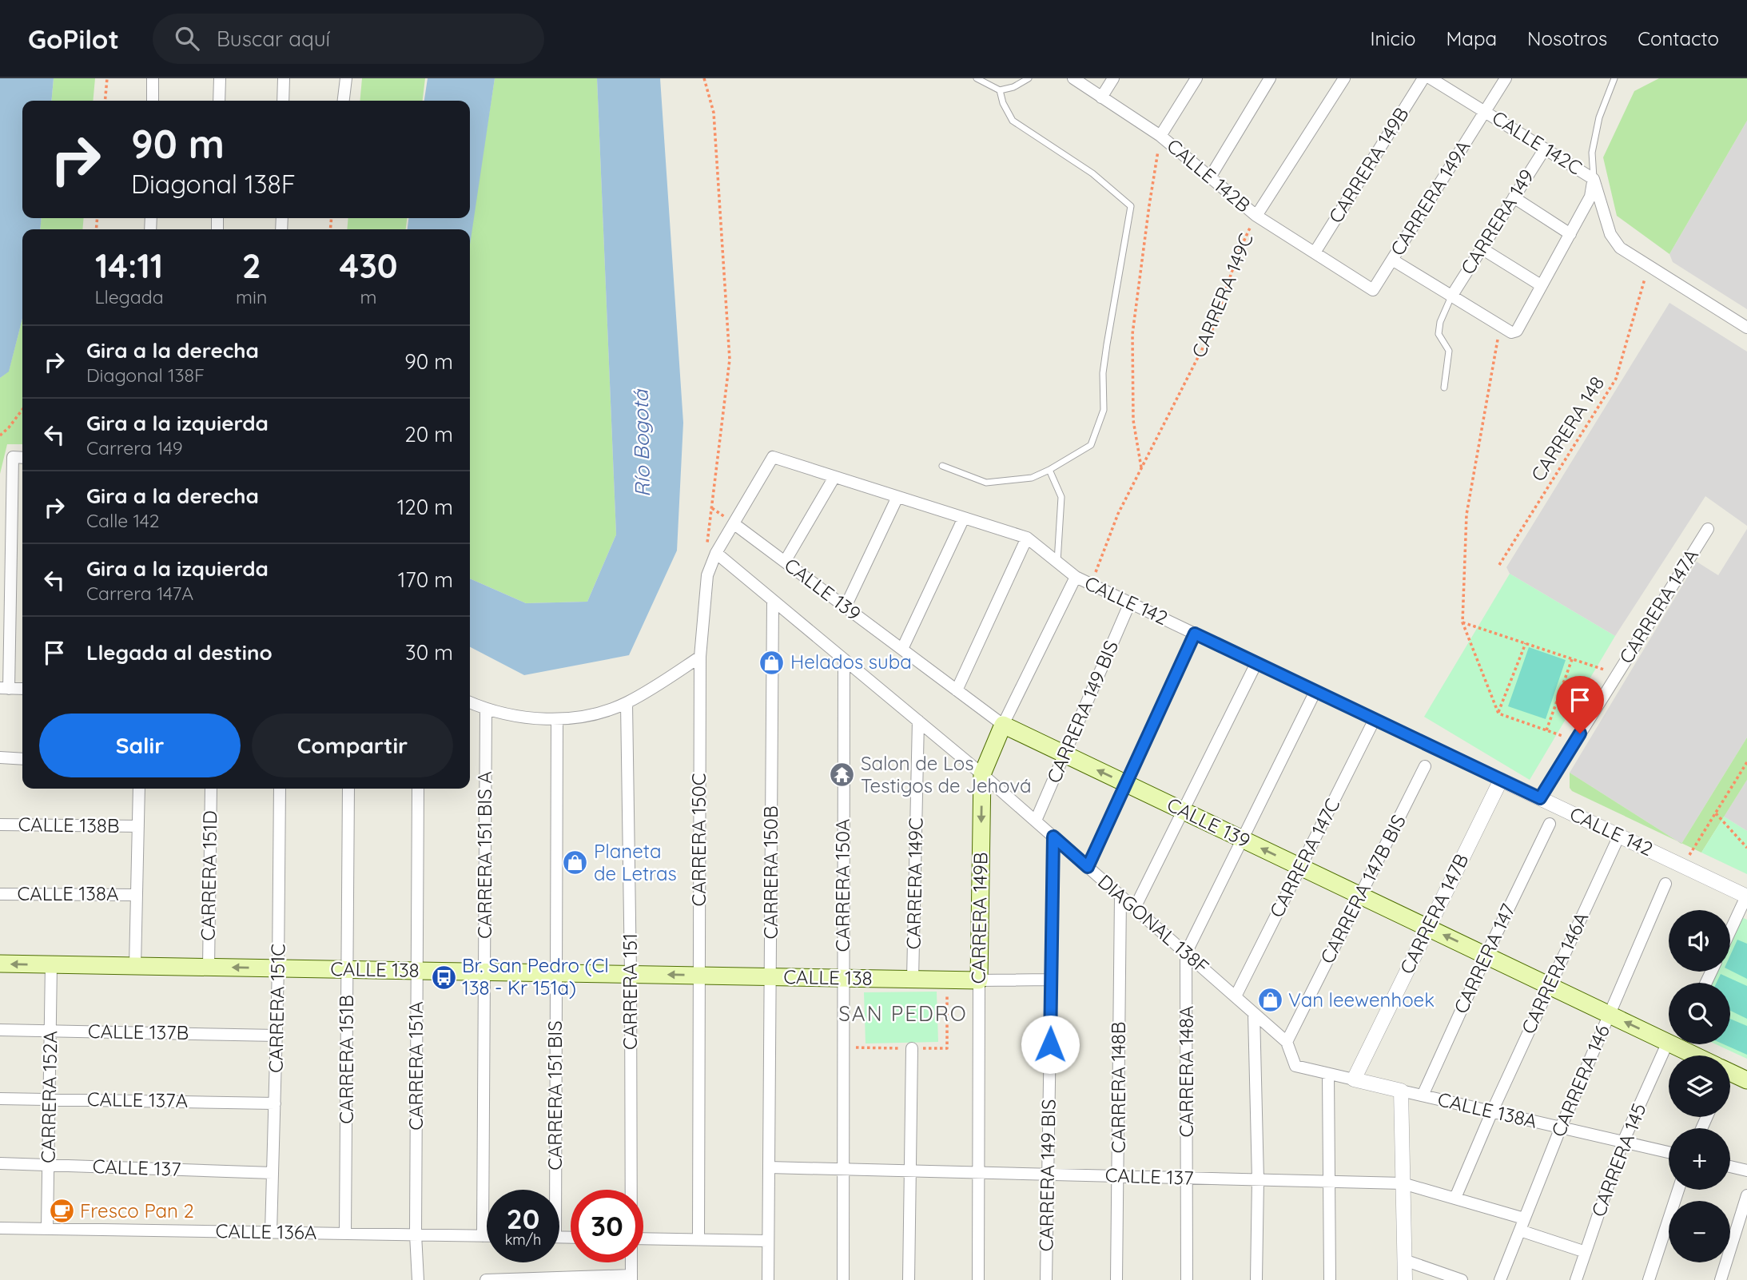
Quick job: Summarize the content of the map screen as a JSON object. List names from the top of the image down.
{
  "streets": {
    "main road": ["CARRERA 149B", "CALLE 139", "CALLE 138"],
    "street": [
      "CALLE 142C",
      "CALLE 142B",
      "CARRERA 149A",
      "CARRERA 149",
      "CARRERA 149C",
      "CALLE 142",
      "CARRERA 147A",
      "CARRERA 149 BIS",
      "CALLE 138B",
      "CARRERA 150C",
      "CARRERA 151 BIS A",
      "CARRERA 147C",
      "CARRERA 150B",
      "CARRERA 151D",
      "CARRERA 150A",
      "CARRERA 147B BIS",
      "CALLE 138A",
      "CARRERA 147B",
      "DIAGONAL 138F",
      "CARRERA 147",
      "CARRERA 146A",
      "CARRERA 151",
      "CARRERA 151C",
      "CALLE 137B",
      "CARRERA 151B",
      "CARRERA 151A",
      "CARRERA 148A",
      "CARRERA 146",
      "CARRERA 148B",
      "CARRERA 151 BIS",
      "CARRERA 152A",
      "CALLE 137A",
      "CARRERA 145",
      "CALLE 137",
      "CALLE 136A"
    ],
    "path": ["CARRERA 148"]
  },
  "crossings": [
    ["CALLE 142C", "CARRERA 149A"],
    ["CALLE 142C", "CARRERA 149"],
    ["CALLE 142C", "CARRERA 148"],
    ["CARRERA 149B", "CALLE 142B"],
    ["CARRERA 149B", "CALLE 139"],
    ["CARRERA 149B", "CALLE 142"],
    ["CARRERA 149B", "DIAGONAL 138F"],
    ["CARRERA 149B", "CALLE 138"],
    ["CARRERA 149B", "CALLE 137"],
    ["CALLE 142B", "CARRERA 149A"],
    ["CALLE 142B", "CARRERA 149C"],
    ["CARRERA 149C", "CALLE 142"],
    ["CARRERA 149C", "DIAGONAL 138F"],
    ["CARRERA 149C", "CALLE 138"],
    ["CALLE 139", "CARRERA 149 BIS"],
    ["CALLE 139", "CARRERA 150C"],
    ["CALLE 139", "CARRERA 147C"],
    ["CALLE 139", "CARRERA 147B BIS"],
    ["CALLE 139", "CARRERA 147B"],
    ["CALLE 139", "CARRERA 147"],
    ["CALLE 139", "CARRERA 146A"],
    ["CALLE 139", "CARRERA 148A"],
    ["CALLE 139", "CARRERA 146"],
    ["CALLE 142", "CARRERA 147A"],
    ["CALLE 142", "CARRERA 149 BIS"],
    ["CALLE 142", "CARRERA 150C"],
    ["CALLE 142", "CARRERA 147C"],
    ["CALLE 142", "CARRERA 147B"],
    ["CALLE 142", "CARRERA 146A"],
    ["CALLE 142", "CARRERA 148A"],
    ["CARRERA 149 BIS", "DIAGONAL 138F"],
    ["CARRERA 149 BIS", "CALLE 138"],
    ["CARRERA 149 BIS", "CALLE 137"],
    ["CARRERA 150C", "DIAGONAL 138F"],
    ["CARRERA 150C", "CALLE 138"],
    ["CARRERA 151 BIS A", "CALLE 138"],
    ["CARRERA 151 BIS A", "CALLE 136A"],
    ["CARRERA 147C", "DIAGONAL 138F"],
    ["CARRERA 150B", "DIAGONAL 138F"],
    ["CARRERA 150B", "CALLE 138"],
    ["CARRERA 150B", "CALLE 137"],
    ["CARRERA 151D", "CALLE 138"],
    ["CARRERA 150A", "DIAGONAL 138F"],
    ["CARRERA 150A", "CALLE 138"],
    ["CARRERA 150A", "CALLE 137"],
    ["CARRERA 147B BIS", "DIAGONAL 138F"],
    ["CALLE 138A", "CARRERA 147B"],
    ["CALLE 138A", "DIAGONAL 138F"],
    ["CALLE 138A", "CARRERA 147"],
    ["CALLE 138A", "CARRERA 146A"],
    ["CALLE 138A", "CARRERA 146"],
    ["CALLE 138A", "CARRERA 145"],
    ["DIAGONAL 138F", "CARRERA 148A"],
    ["DIAGONAL 138F", "CARRERA 148B"],
    ["CALLE 138", "CARRERA 151"],
    ["CALLE 138", "CARRERA 151C"],
    ["CALLE 138", "CARRERA 151B"],
    ["CALLE 138", "CARRERA 151A"],
    ["CALLE 138", "CARRERA 151 BIS"],
    ["CALLE 138", "CARRERA 152A"],
    ["CARRERA 146A", "CALLE 137"],
    ["CARRERA 151C", "CALLE 137B"],
    ["CARRERA 151C", "CALLE 137A"],
    ["CARRERA 151C", "CALLE 137"],
    ["CARRERA 151C", "CALLE 136A"],
    ["CALLE 137B", "CARRERA 152A"],
    ["CARRERA 151B", "CALLE 136A"],
    ["CARRERA 151A", "CALLE 136A"],
    ["CARRERA 148A", "CALLE 137"],
    ["CARRERA 146", "CALLE 137"],
    ["CARRERA 148B", "CALLE 137"],
    ["CARRERA 152A", "CALLE 137A"],
    ["CARRERA 152A", "CALLE 137"],
    ["CARRERA 152A", "CALLE 136A"]
  ],
  "districts": ["SAN PEDRO"],
  "water": ["Río Bogotá"],
  "places": {
    "shop": ["Helados suba", "Planeta de Letras", "Van leewenhoek"],
    "temple": ["Salon de Los Testigos de Jehová"],
    "bus stop": ["Br. San Pedro (Cl 138 - Kr 151a)"],
    "cafe": ["Fresco Pan 2"]
  },
  "page": {
    "header": "GoPilot",
    "search": "Buscar aquí",
    "nav": [
      "Inicio",
      "Mapa",
      "Nosotros",
      "Contacto"
    ],
    "turn": ["90 m", "Diagonal 138F"],
    "eta": [
      "14:11",
      "Llegada",
      "2",
      "min",
      "430",
      "m"
    ],
    "list": [
      {
        "name": "Gira a la derecha",
        "note": "Diagonal 138F",
        "value": "90 m"
      },
      {
        "name": "Gira a la izquierda",
        "note": "Carrera 149",
        "value": "20 m"
      },
      {
        "name": "Gira a la derecha",
        "note": "Calle 142",
        "value": "120 m"
      },
      {
        "name": "Gira a la izquierda",
        "note": "Carrera 147A",
        "value": "170 m"
      },
      {
        "name": "Llegada al destino",
        "value": "30 m"
      }
    ],
    "buttons": ["Salir", "Compartir"],
    "map_buttons": ["+", "−"],
    "speed": "20 km/h",
    "limit": "30"
  }
}
